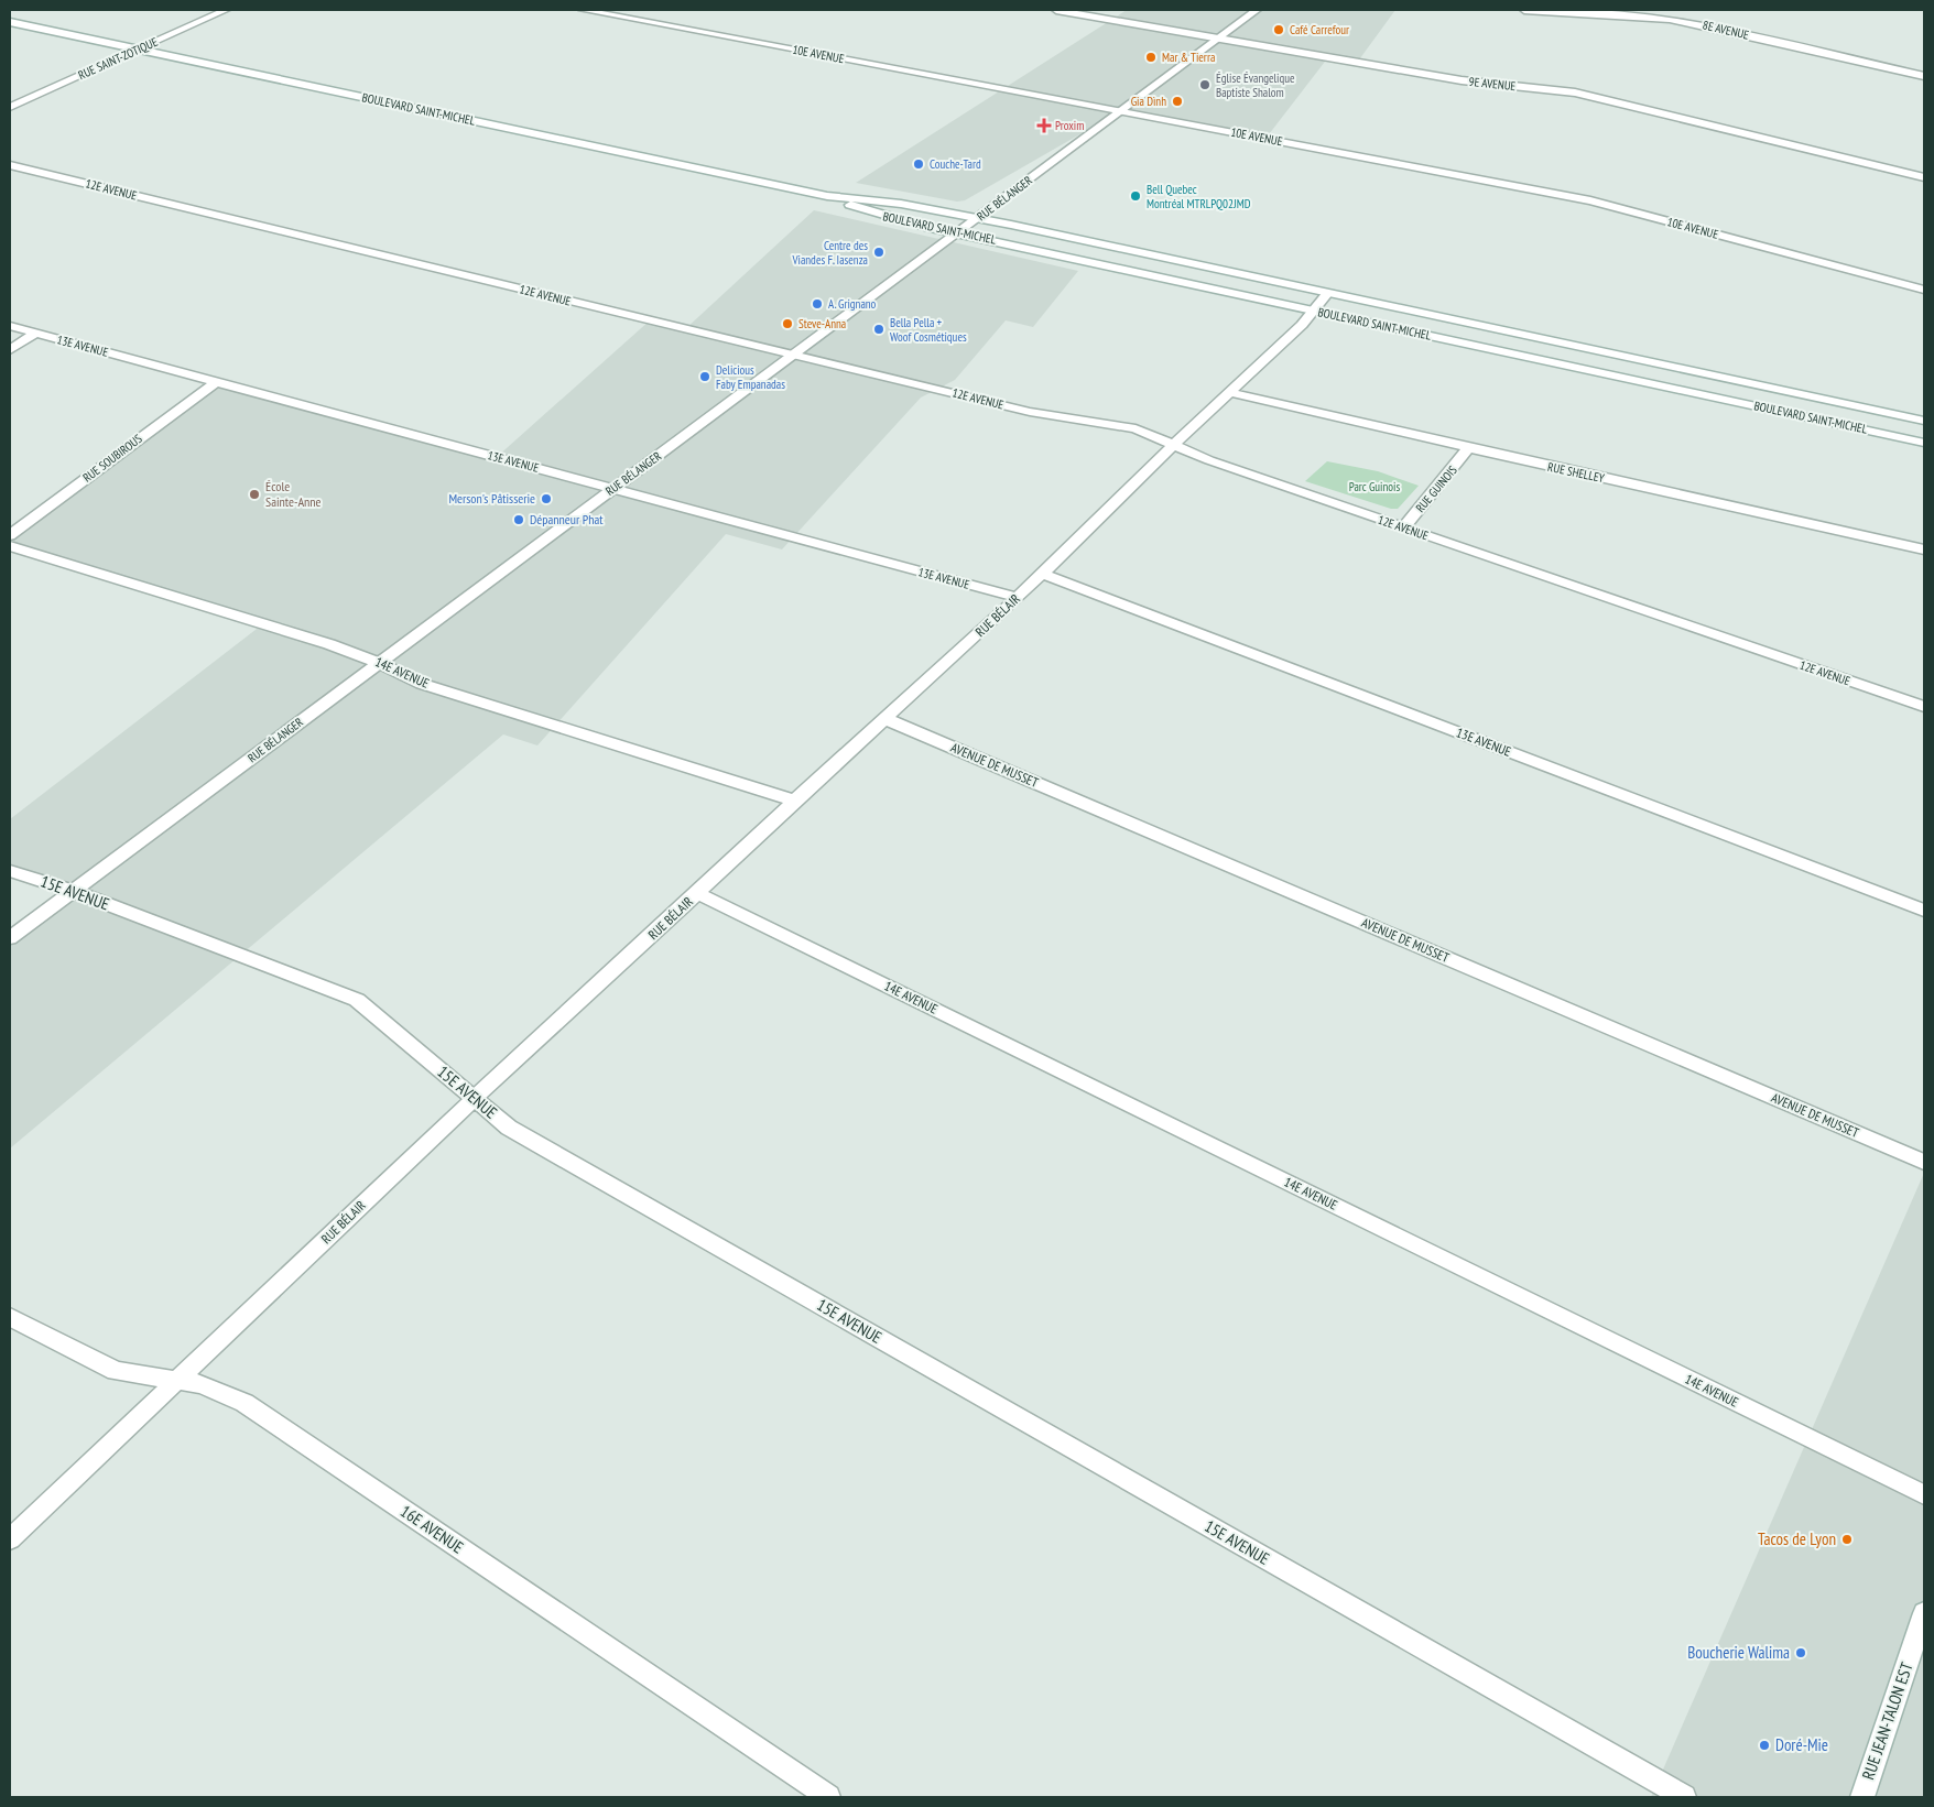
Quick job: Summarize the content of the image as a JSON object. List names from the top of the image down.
{
  "streets": {
    "street": [
      "8E AVENUE",
      "10E AVENUE",
      "RUE SAINT-ZOTIQUE",
      "9E AVENUE",
      "BOULEVARD SAINT-MICHEL",
      "12E AVENUE",
      "RUE BÉLANGER",
      "13E AVENUE",
      "RUE SOUBIROUS",
      "RUE SHELLEY",
      "RUE GUINOIS",
      "RUE BÉLAIR",
      "14E AVENUE",
      "AVENUE DE MUSSET",
      "15E AVENUE",
      "16E AVENUE",
      "RUE JEAN-TALON EST"
    ]
  },
  "crossings": [
    ["10E AVENUE", "RUE BÉLANGER"],
    ["RUE SAINT-ZOTIQUE", "BOULEVARD SAINT-MICHEL"],
    ["9E AVENUE", "RUE BÉLANGER"],
    ["BOULEVARD SAINT-MICHEL", "RUE BÉLANGER"],
    ["BOULEVARD SAINT-MICHEL", "RUE BÉLAIR"],
    ["12E AVENUE", "RUE BÉLANGER"],
    ["12E AVENUE", "RUE GUINOIS"],
    ["12E AVENUE", "RUE BÉLAIR"],
    ["RUE BÉLANGER", "13E AVENUE"],
    ["RUE BÉLANGER", "14E AVENUE"],
    ["RUE BÉLANGER", "15E AVENUE"],
    ["13E AVENUE", "RUE SOUBIROUS"],
    ["13E AVENUE", "RUE BÉLAIR"],
    ["RUE SHELLEY", "RUE GUINOIS"],
    ["RUE SHELLEY", "RUE BÉLAIR"],
    ["RUE BÉLAIR", "14E AVENUE"],
    ["RUE BÉLAIR", "AVENUE DE MUSSET"],
    ["RUE BÉLAIR", "15E AVENUE"],
    ["RUE BÉLAIR", "16E AVENUE"]
  ],
  "parks": ["Parc Guinois"],
  "places": {
    "other": [
      "Café Carrefour",
      "Mar & Tierra",
      "Église Évangelique Baptiste Shalom",
      "Gia Dình",
      "Couche-Tard",
      "Bell Quebec Montréal MTRLPQ02JMD",
      "Centre des Viandes F. Iasenza",
      "A. Grignano",
      "Steve-Anna",
      "Bella Pella + Woof Cosmétiques",
      "Delicious Faby Empanadas",
      "École Sainte-Anne",
      "Merson's Pâtisserie",
      "Dépanneur Phat",
      "Tacos de Lyon",
      "Boucherie Walima",
      "Doré-Mie"
    ],
    "health": ["Proxim"]
  }
}
